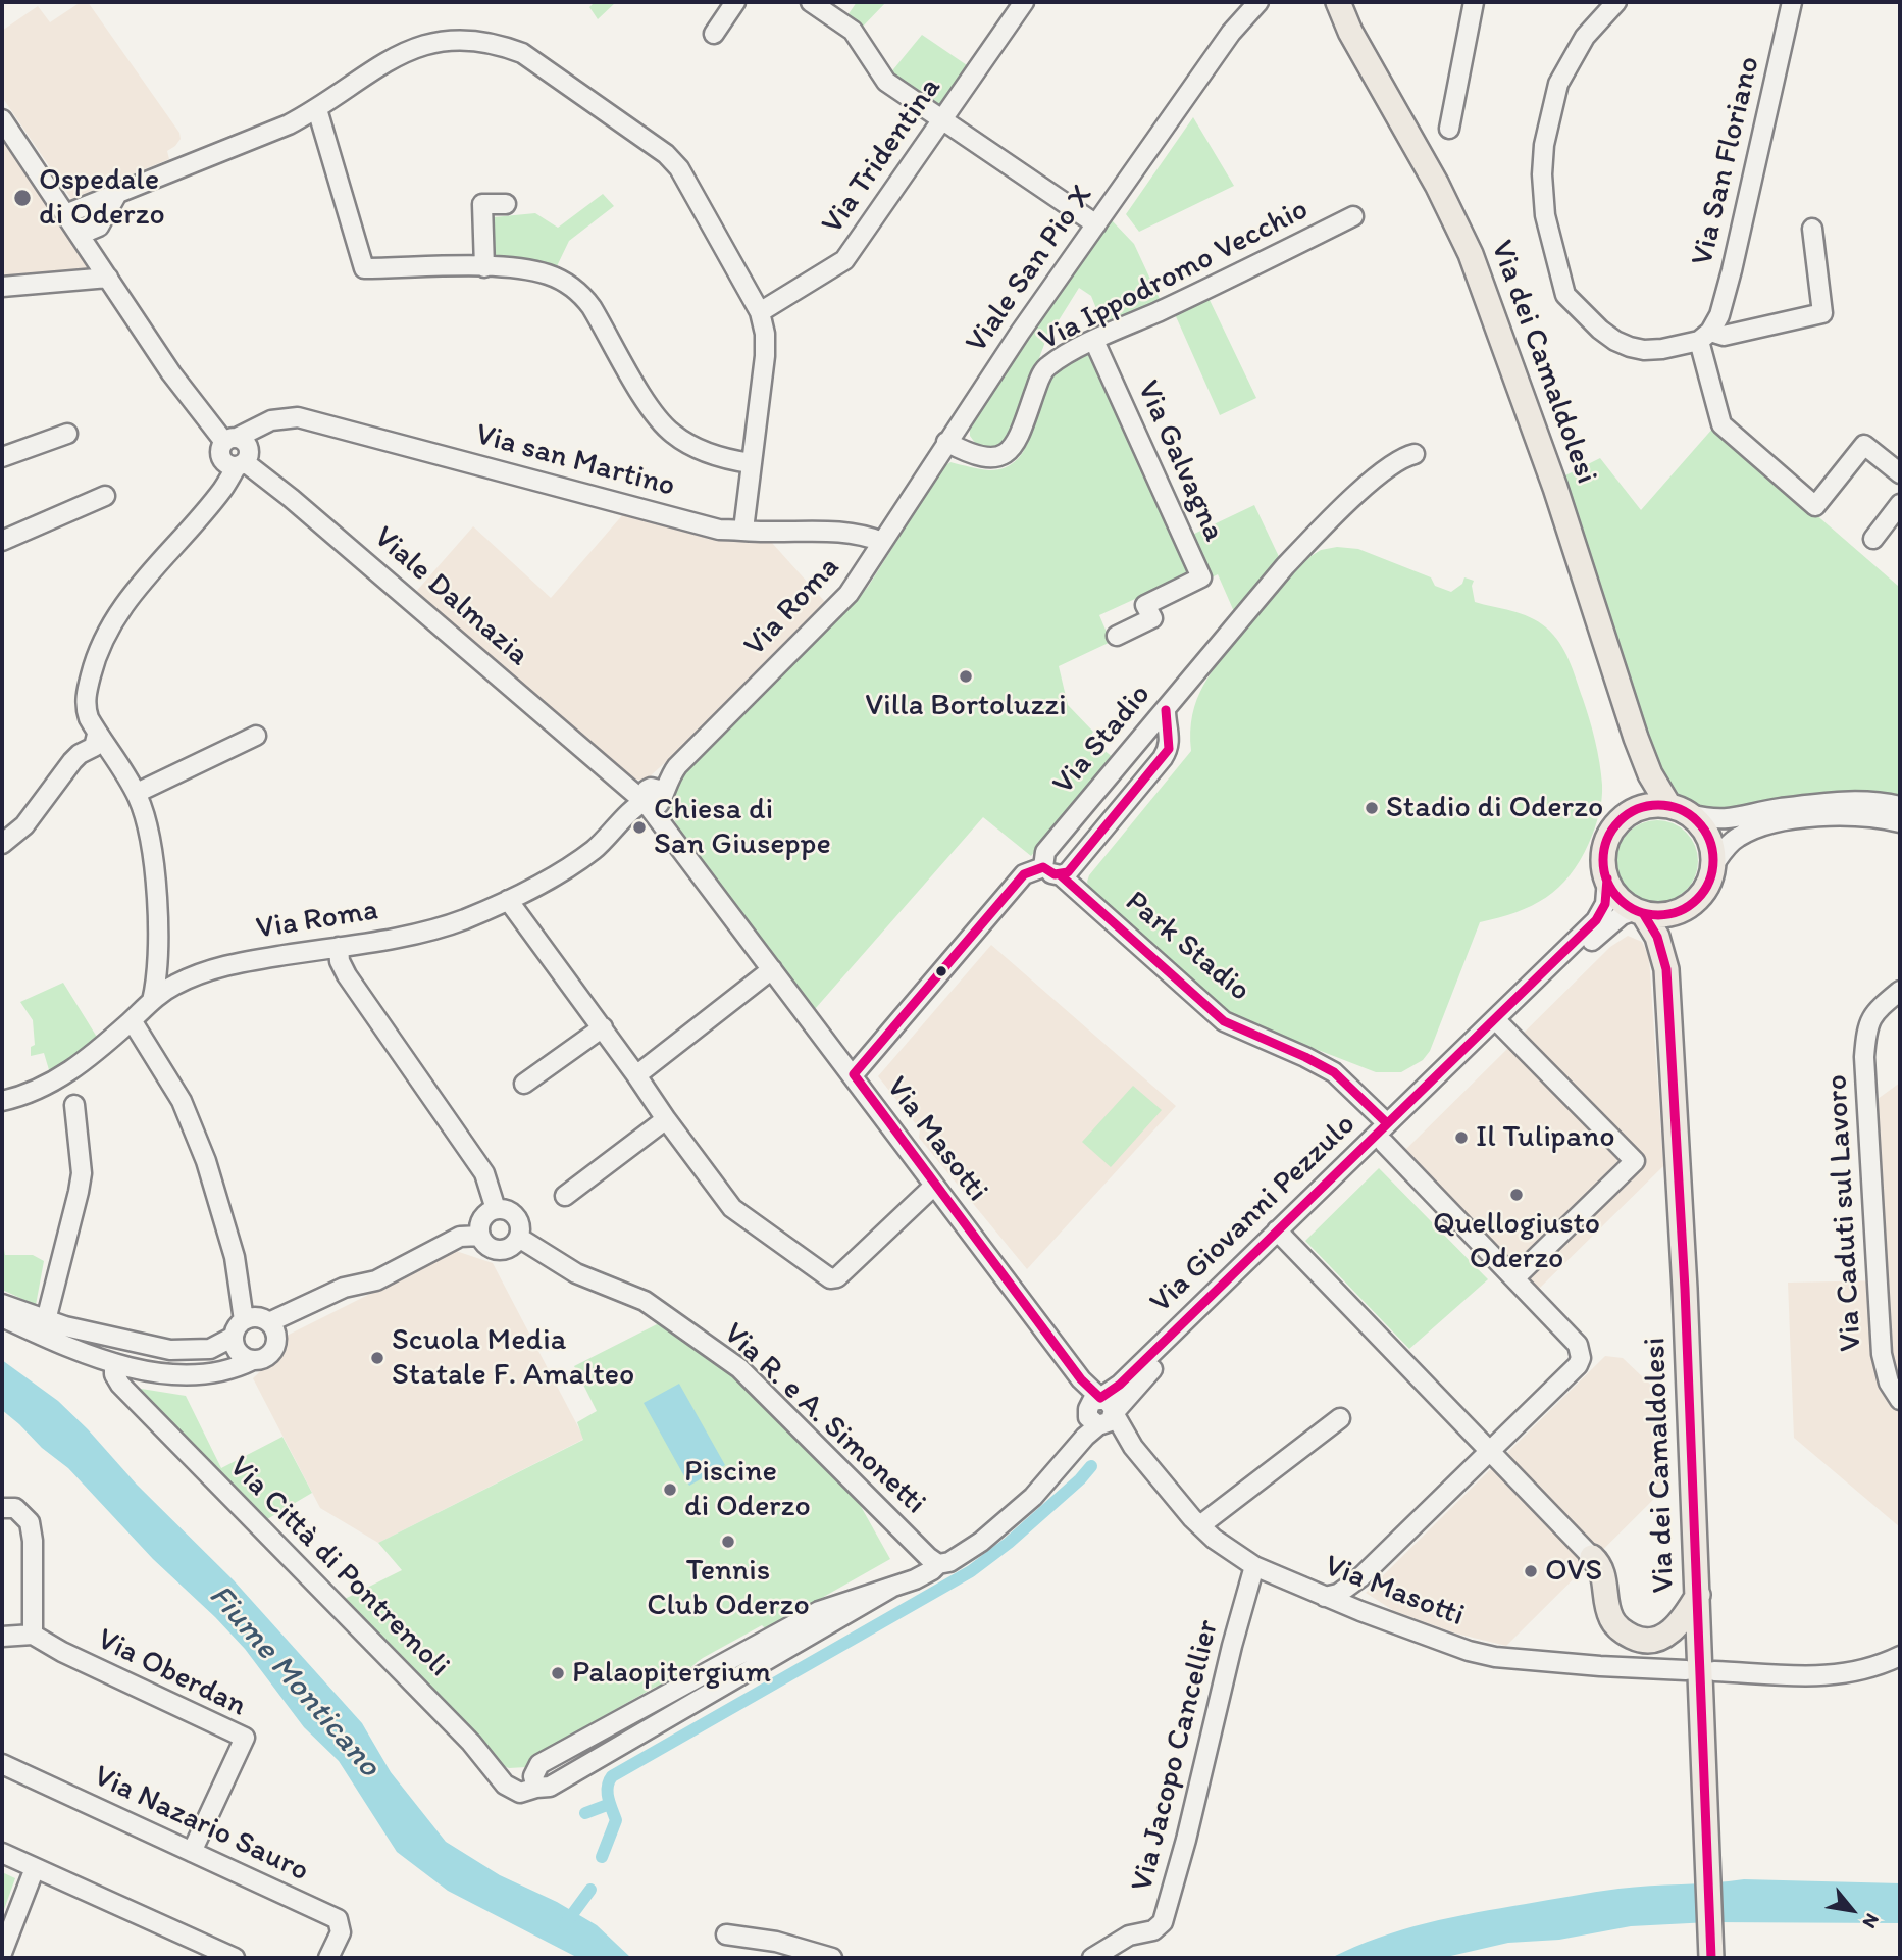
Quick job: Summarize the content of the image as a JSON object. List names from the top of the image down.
{
  "streets": {
    "main road": ["Via dei Camaldolesi"],
    "street": [
      "Via Tridentina",
      "Via San Floriano",
      "Viale San Pio X",
      "Via Ippodromo Vecchio",
      "Via san Martino",
      "Via Galvagna",
      "Viale Dalmazia",
      "Via Roma",
      "Via Stadio",
      "Park Stadio",
      "Via Masotti",
      "Via Caduti sul Lavoro",
      "Via Giovanni Pezzulo",
      "Via R. e A. Simonetti",
      "Via Città di Pontremoli",
      "Via Oberdan",
      "Via Jacopo Cancellier",
      "Via Nazario Sauro"
    ]
  },
  "crossings": [
    ["Viale San Pio X", "Via Ippodromo Vecchio"],
    ["Viale San Pio X", "Via san Martino"],
    ["Viale San Pio X", "Via Roma"],
    ["Via Ippodromo Vecchio", "Via Galvagna"],
    ["Via dei Camaldolesi", "Via Giovanni Pezzulo"],
    ["Via san Martino", "Viale Dalmazia"],
    ["Via san Martino", "Via Roma"],
    ["Viale Dalmazia", "Via Roma"],
    ["Viale Dalmazia", "Via Masotti"],
    ["Via Roma", "Via Masotti"],
    ["Via Stadio", "Park Stadio"],
    ["Via Stadio", "Via Masotti"],
    ["Park Stadio", "Via Giovanni Pezzulo"],
    ["Via Masotti", "Via Giovanni Pezzulo"],
    ["Via Masotti", "Via Città di Pontremoli"],
    ["Via Masotti", "Via Jacopo Cancellier"],
    ["Via Giovanni Pezzulo", "Via Città di Pontremoli"],
    ["Via R. e A. Simonetti", "Via Città di Pontremoli"],
    ["Via Oberdan", "Via Nazario Sauro"]
  ],
  "water": ["Fiume Monticano"],
  "places": [
    "Ospedale di Oderzo",
    "Villa Bortoluzzi",
    "Stadio di Oderzo",
    "Chiesa di San Giuseppe",
    "Il Tulipano",
    "Quellogiusto Oderzo",
    "Scuola Media Statale F. Amalteo",
    "Piscine di Oderzo",
    "Tennis Club Oderzo",
    "OVS",
    "Palaopitergium"
  ],
  "north": "bottom right"
}
